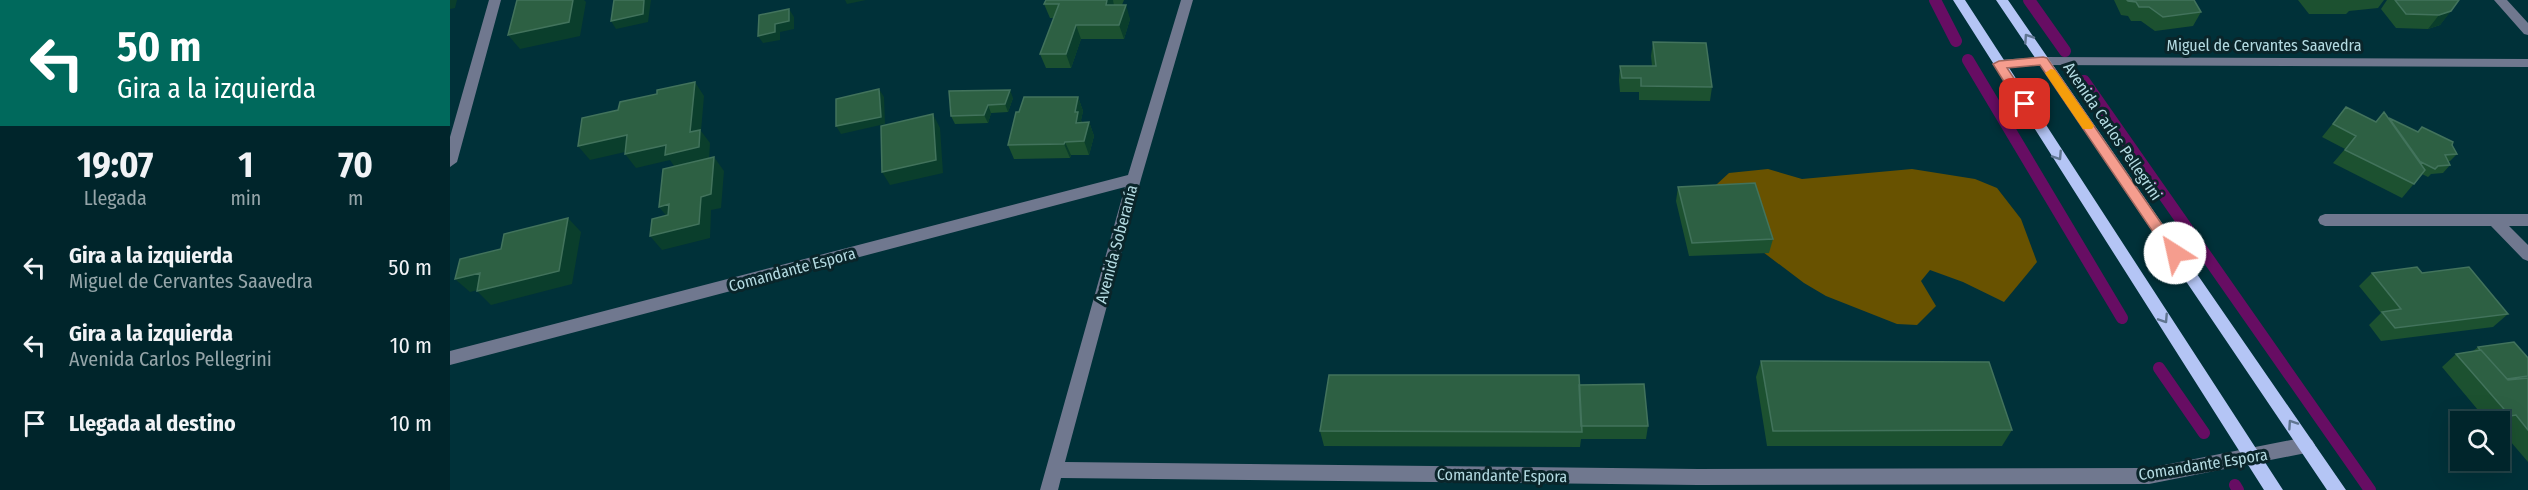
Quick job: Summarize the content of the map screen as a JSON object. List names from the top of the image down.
{
  "streets": {
    "main road": ["Avenida Carlos Pellegrini"],
    "street": ["Miguel de Cervantes Saavedra", "Avenida Soberanía", "Comandante Espora"]
  },
  "crossings": [
    ["Miguel de Cervantes Saavedra", "Avenida Carlos Pellegrini"],
    ["Avenida Carlos Pellegrini", "Comandante Espora"],
    ["Avenida Soberanía", "Comandante Espora"]
  ],
  "page": {
    "turn": ["50 m", "Gira a la izquierda"],
    "eta": [
      "19:07",
      "Llegada",
      "1",
      "min",
      "70",
      "m"
    ],
    "list": [
      {
        "name": "Gira a la izquierda",
        "note": "Miguel de Cervantes Saavedra",
        "value": "50 m"
      },
      {
        "name": "Gira a la izquierda",
        "note": "Avenida Carlos Pellegrini",
        "value": "10 m"
      },
      {
        "name": "Llegada al destino",
        "value": "10 m"
      }
    ]
  }
}
